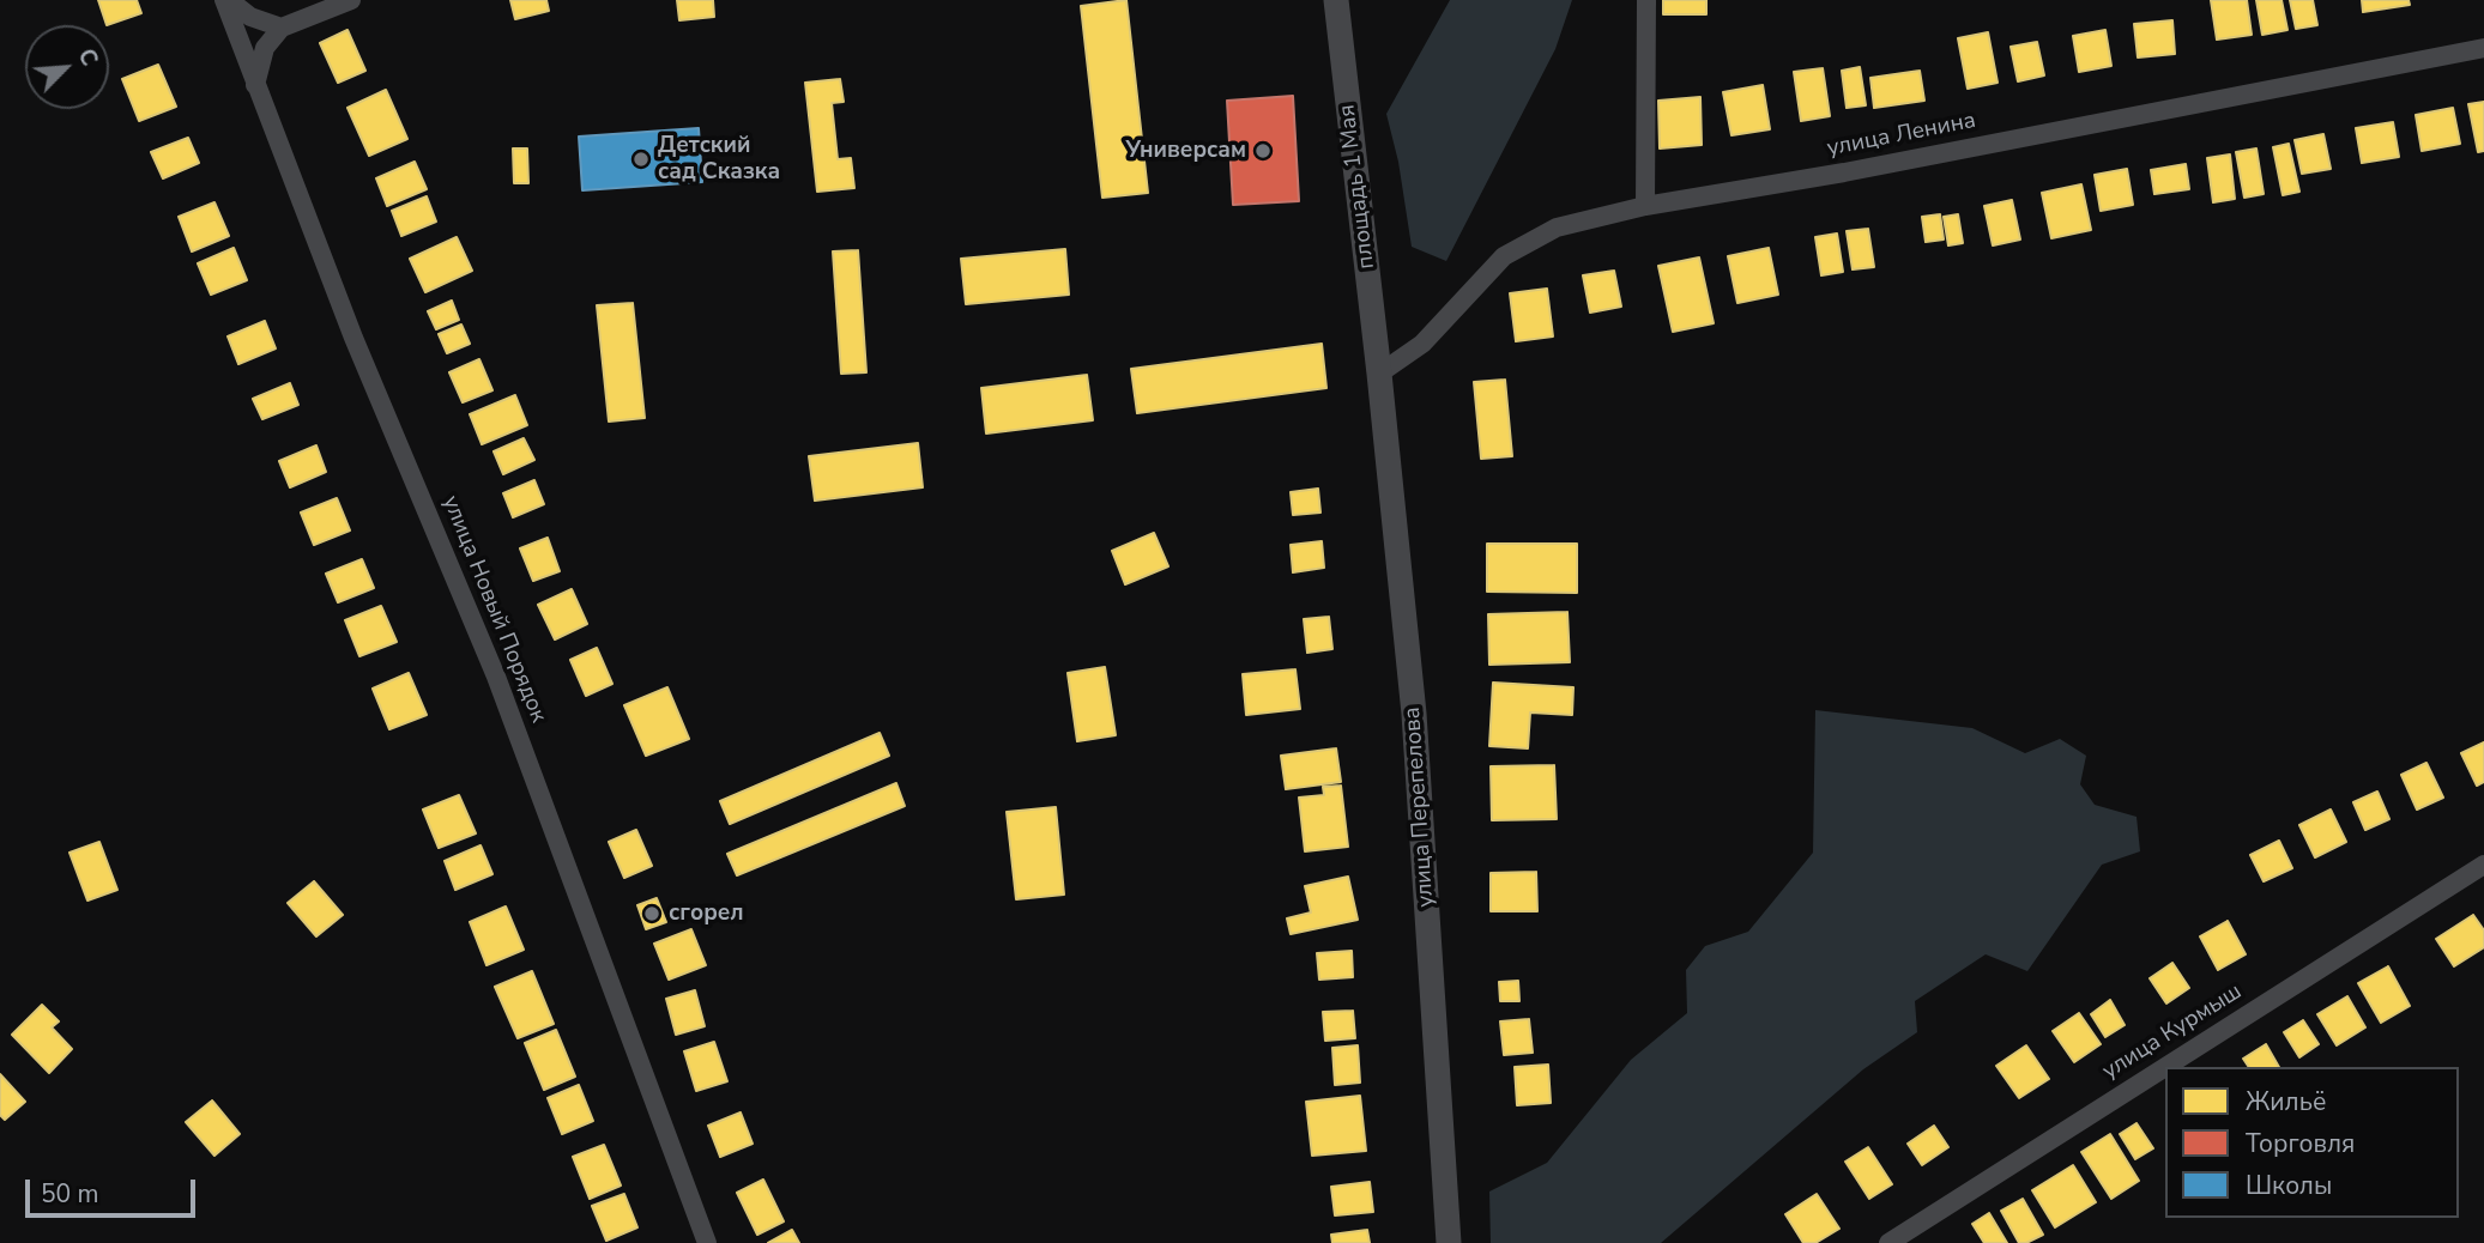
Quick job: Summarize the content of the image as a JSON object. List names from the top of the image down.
{
  "streets": {
    "street": [
      "улица Ленина",
      "площадь 1 Мая",
      "улица Новый Порядок",
      "улица Перепелова",
      "улица Курмыш"
    ]
  },
  "crossings": [
    ["улица Ленина", "площадь 1 Мая"],
    ["улица Ленина", "улица Перепелова"],
    ["площадь 1 Мая", "улица Перепелова"]
  ],
  "places": ["Универсам", "Детский сад Сказка", "сгорел"],
  "legend": ["Жильё", "Торговля", "Школы"],
  "scale_bar": "50 m",
  "north": "top right"
}
